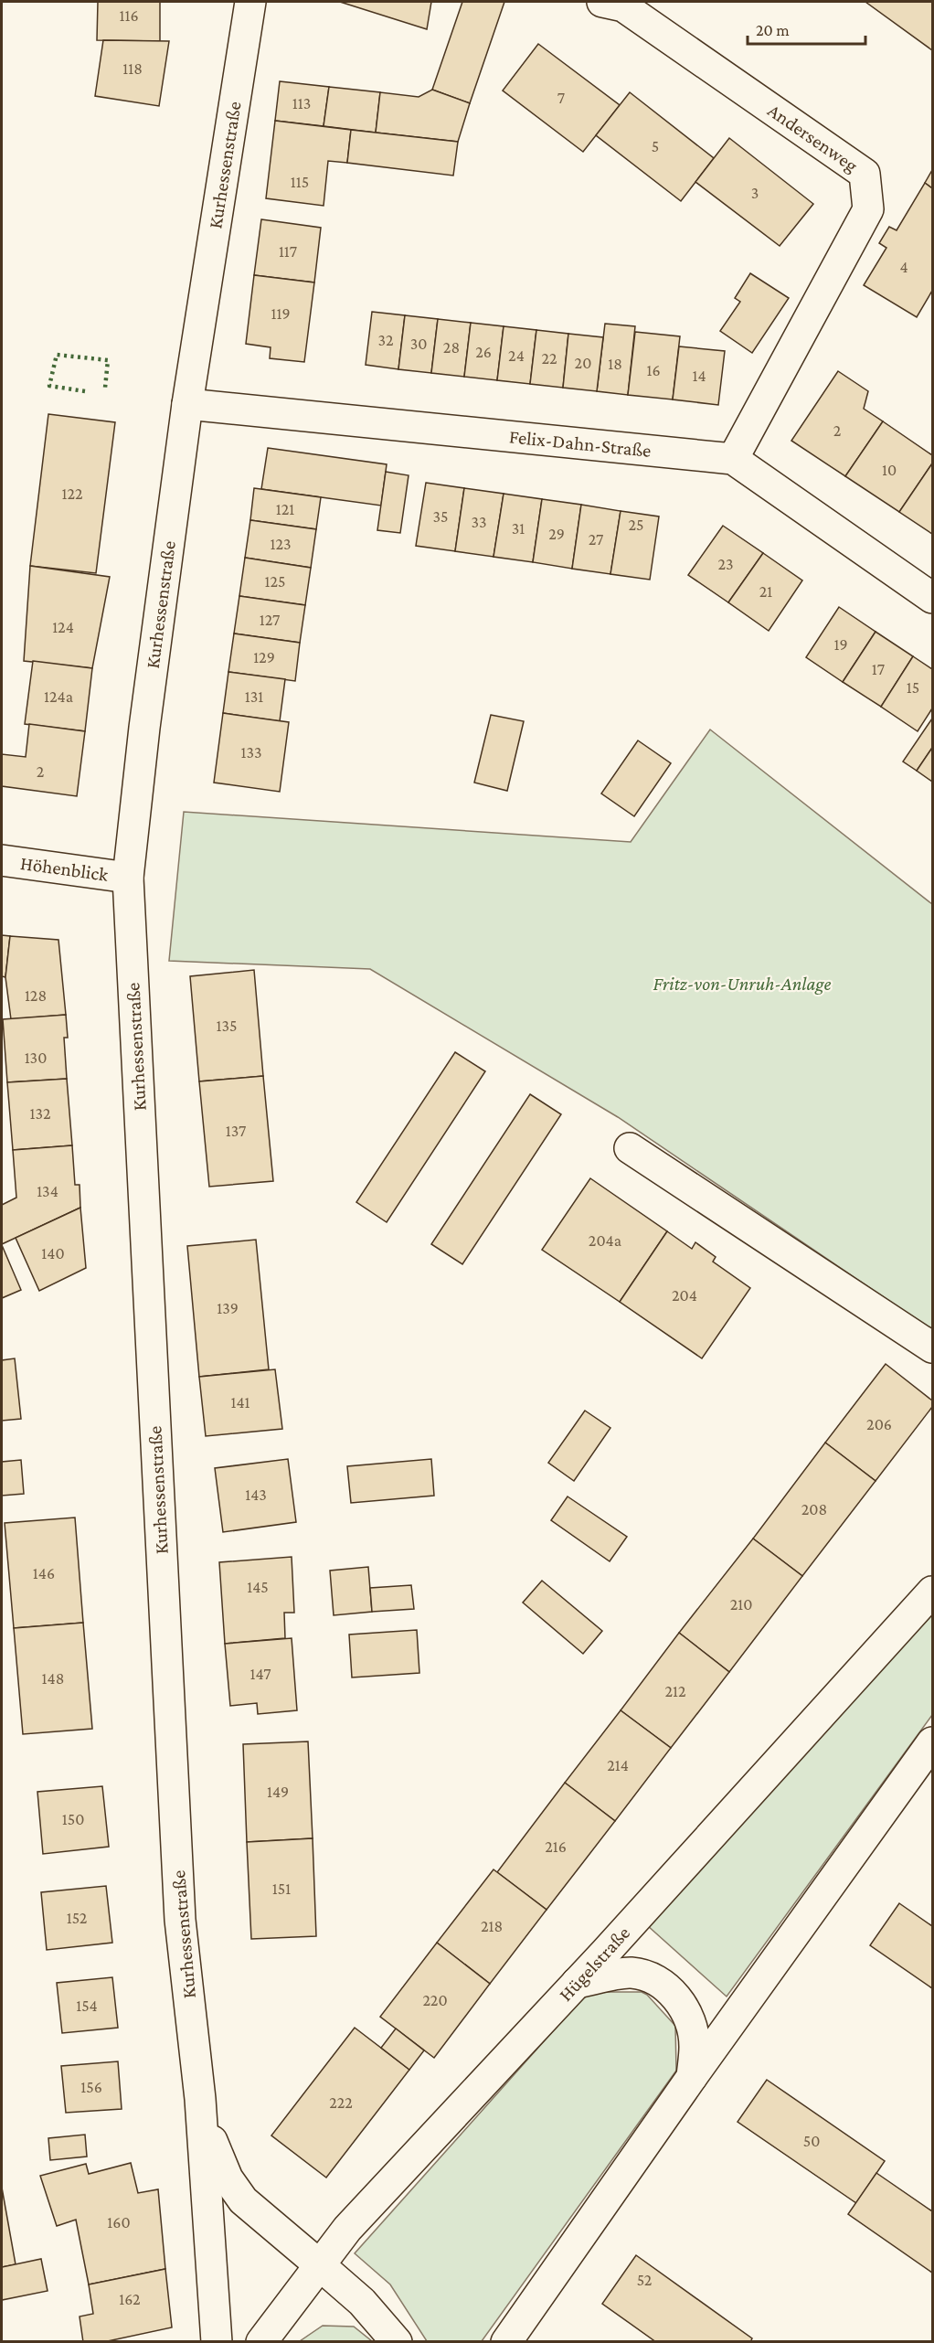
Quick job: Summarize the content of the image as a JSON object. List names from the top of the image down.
{
  "streets": {
    "street": [
      "Andersenweg",
      "Kurhessenstraße",
      "Felix-Dahn-Straße",
      "Höhenblick",
      "Hügelstraße"
    ]
  },
  "crossings": [
    ["Andersenweg", "Felix-Dahn-Straße"],
    ["Kurhessenstraße", "Felix-Dahn-Straße"],
    ["Kurhessenstraße", "Höhenblick"],
    ["Kurhessenstraße", "Hügelstraße"]
  ],
  "parks": ["Fritz-von-Unruh-Anlage"],
  "house_numbers": [
    "116",
    "118",
    "7",
    "113",
    "5",
    "115",
    "3",
    "117",
    "4",
    "119",
    "32",
    "30",
    "28",
    "26",
    "24",
    "22",
    "20",
    "18",
    "16",
    "14",
    "2",
    "10",
    "122",
    "121",
    "35",
    "33",
    "25",
    "31",
    "29",
    "27",
    "123",
    "23",
    "125",
    "21",
    "127",
    "124",
    "19",
    "129",
    "17",
    "15",
    "124a",
    "131",
    "133",
    "2",
    "128",
    "135",
    "130",
    "132",
    "137",
    "134",
    "204a",
    "140",
    "204",
    "139",
    "141",
    "206",
    "143",
    "208",
    "146",
    "145",
    "210",
    "147",
    "148",
    "212",
    "214",
    "149",
    "150",
    "216",
    "151",
    "152",
    "218",
    "220",
    "154",
    "156",
    "222",
    "50",
    "160",
    "52",
    "162"
  ],
  "scale_bar": "20 m"
}
